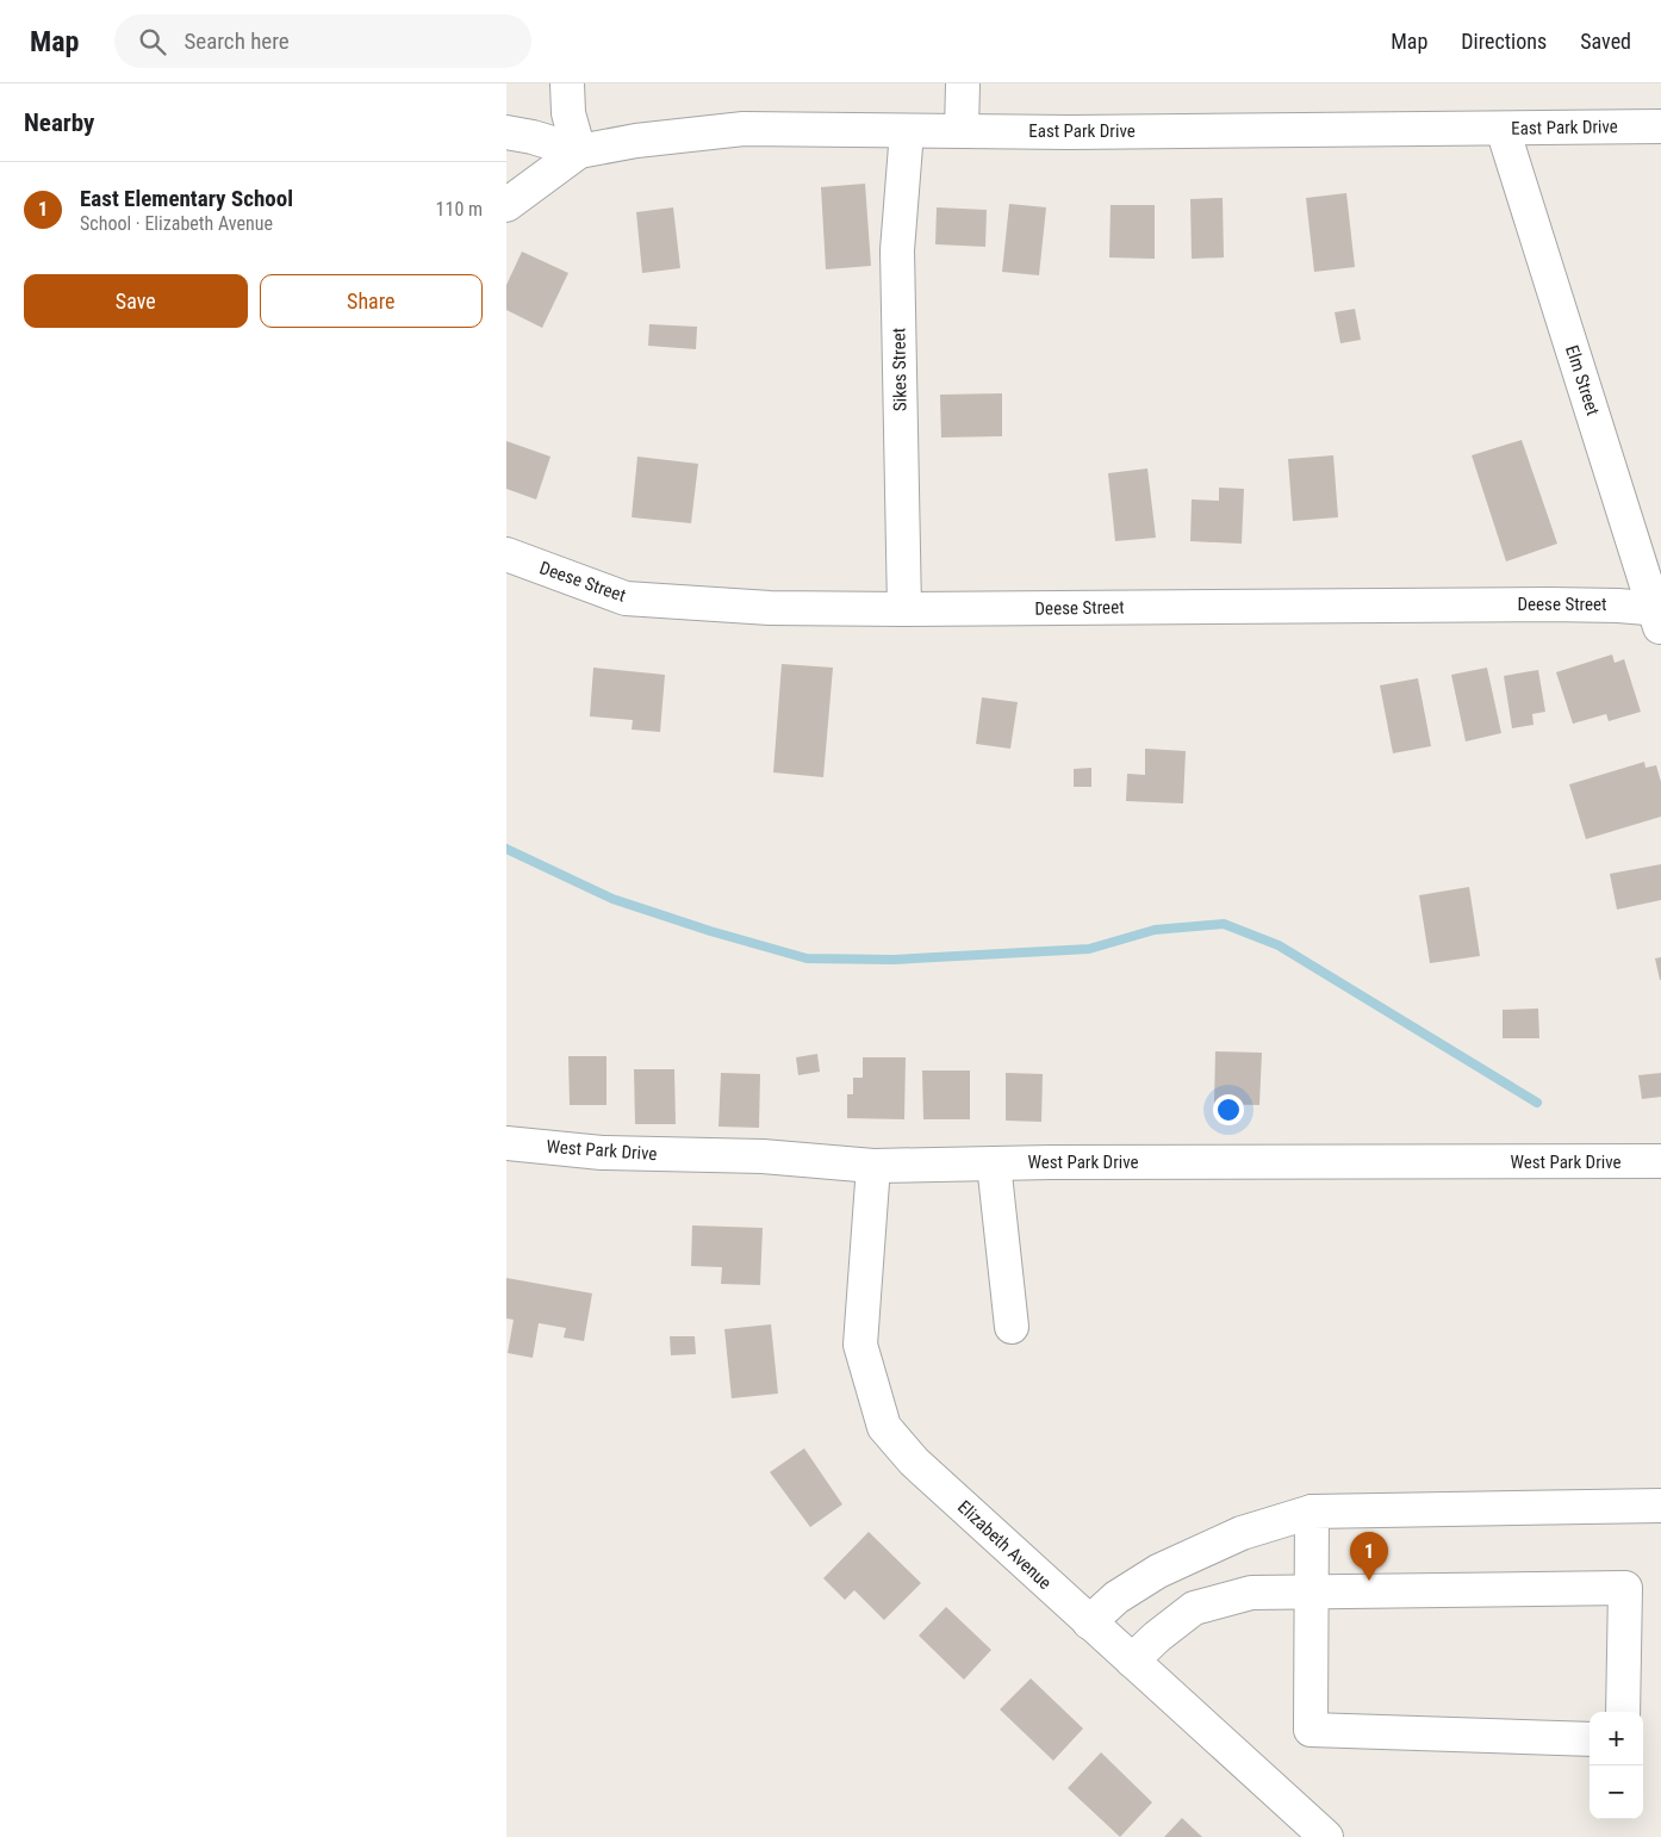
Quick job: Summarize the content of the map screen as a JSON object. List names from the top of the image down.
{
  "streets": {
    "street": [
      "East Park Drive",
      "Sikes Street",
      "Elm Street",
      "Deese Street",
      "West Park Drive",
      "Elizabeth Avenue"
    ]
  },
  "crossings": [
    ["East Park Drive", "Sikes Street"],
    ["East Park Drive", "Elm Street"],
    ["Sikes Street", "Deese Street"],
    ["Elm Street", "Deese Street"],
    ["West Park Drive", "Elizabeth Avenue"]
  ],
  "page": {
    "header": "Map",
    "search": "Search here",
    "nav": ["Map", "Directions", "Saved"],
    "heading": "Nearby",
    "list": [
      {
        "mark": "1",
        "name": "East Elementary School",
        "note": "School · Elizabeth Avenue",
        "value": "110 m"
      }
    ],
    "buttons": ["Save", "Share"],
    "pins": "1",
    "map_buttons": ["+", "−"]
  }
}
